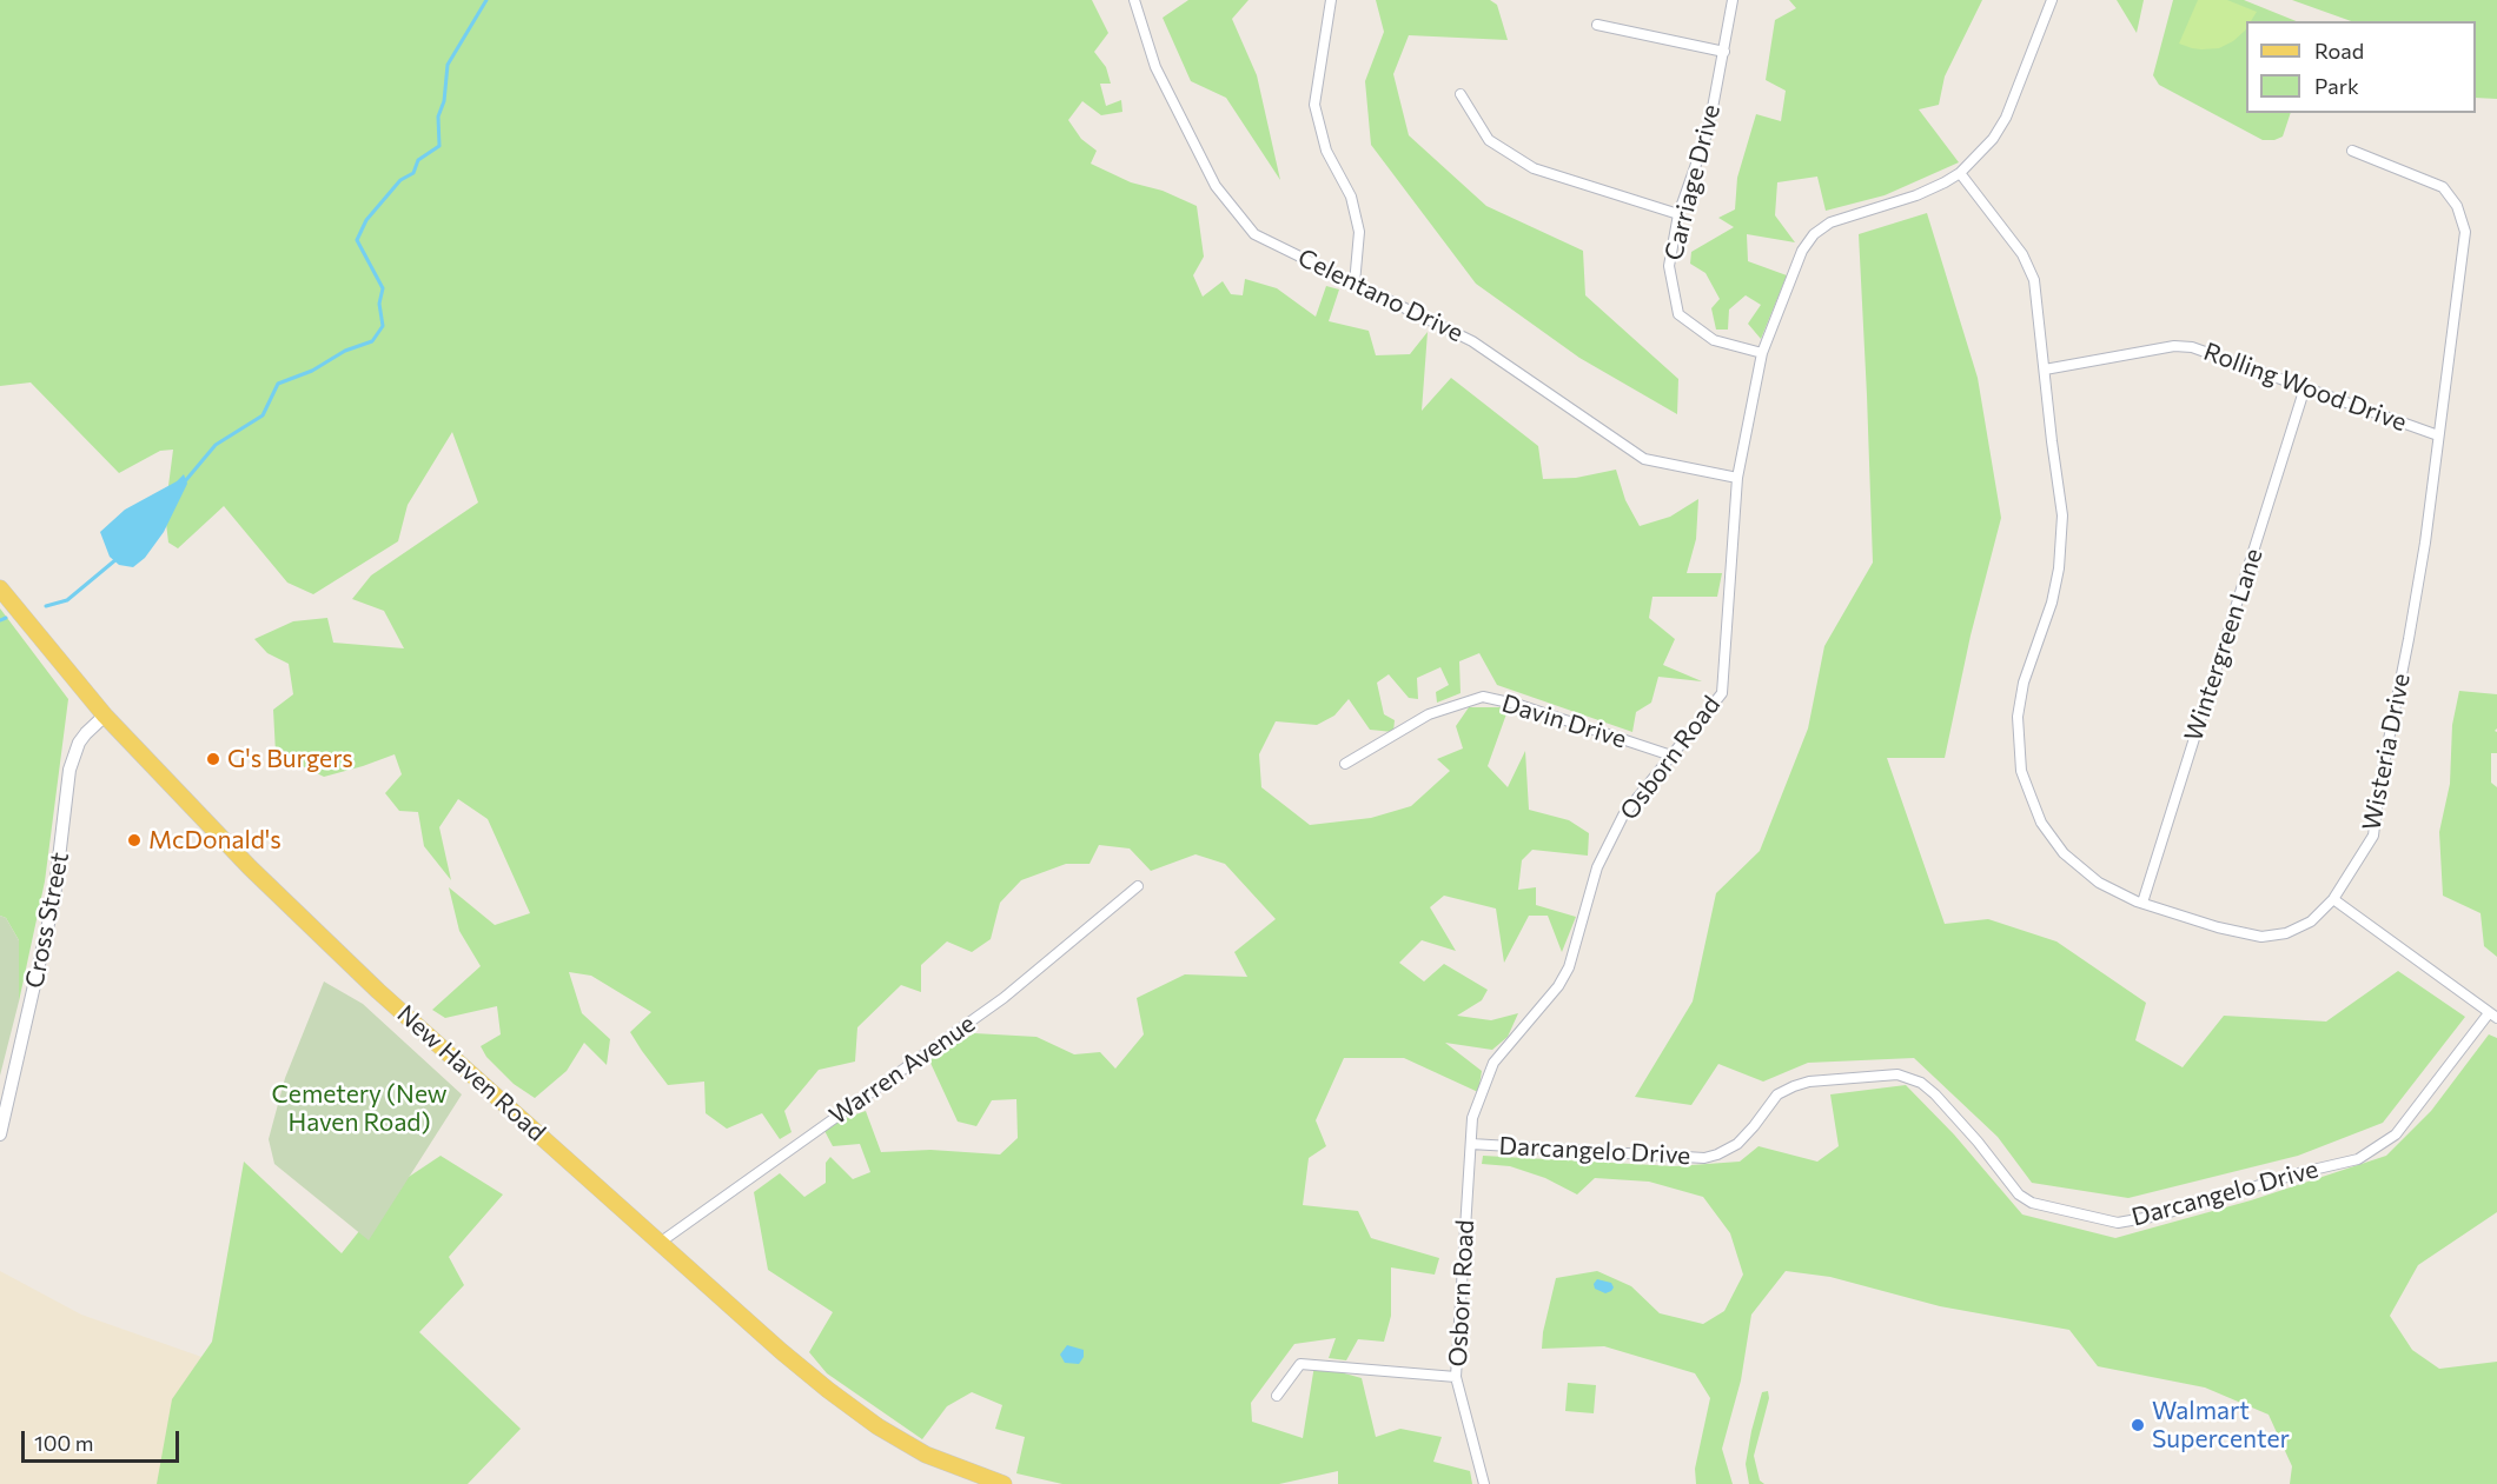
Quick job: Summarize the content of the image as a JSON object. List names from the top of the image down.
{
  "streets": {
    "main road": ["New Haven Road"],
    "street": [
      "Carriage Drive",
      "Celentano Drive",
      "Rolling Wood Drive",
      "Wintergreen Lane",
      "Davin Drive",
      "Wisteria Drive",
      "Osborn Road",
      "Cross Street",
      "Warren Avenue",
      "Darcangelo Drive"
    ]
  },
  "crossings": [
    ["Carriage Drive", "Osborn Road"],
    ["Celentano Drive", "Osborn Road"],
    ["Rolling Wood Drive", "Wintergreen Lane"],
    ["Rolling Wood Drive", "Wisteria Drive"],
    ["Wintergreen Lane", "Wisteria Drive"],
    ["Davin Drive", "Osborn Road"],
    ["Wisteria Drive", "Osborn Road"],
    ["Osborn Road", "Darcangelo Drive"],
    ["Cross Street", "New Haven Road"],
    ["Warren Avenue", "New Haven Road"]
  ],
  "parks": ["Cemetery (New Haven Road)"],
  "places": ["G's Burgers", "McDonald's", "Walmart Supercenter"],
  "legend": ["Road", "Park"],
  "scale_bar": "100 m"
}
